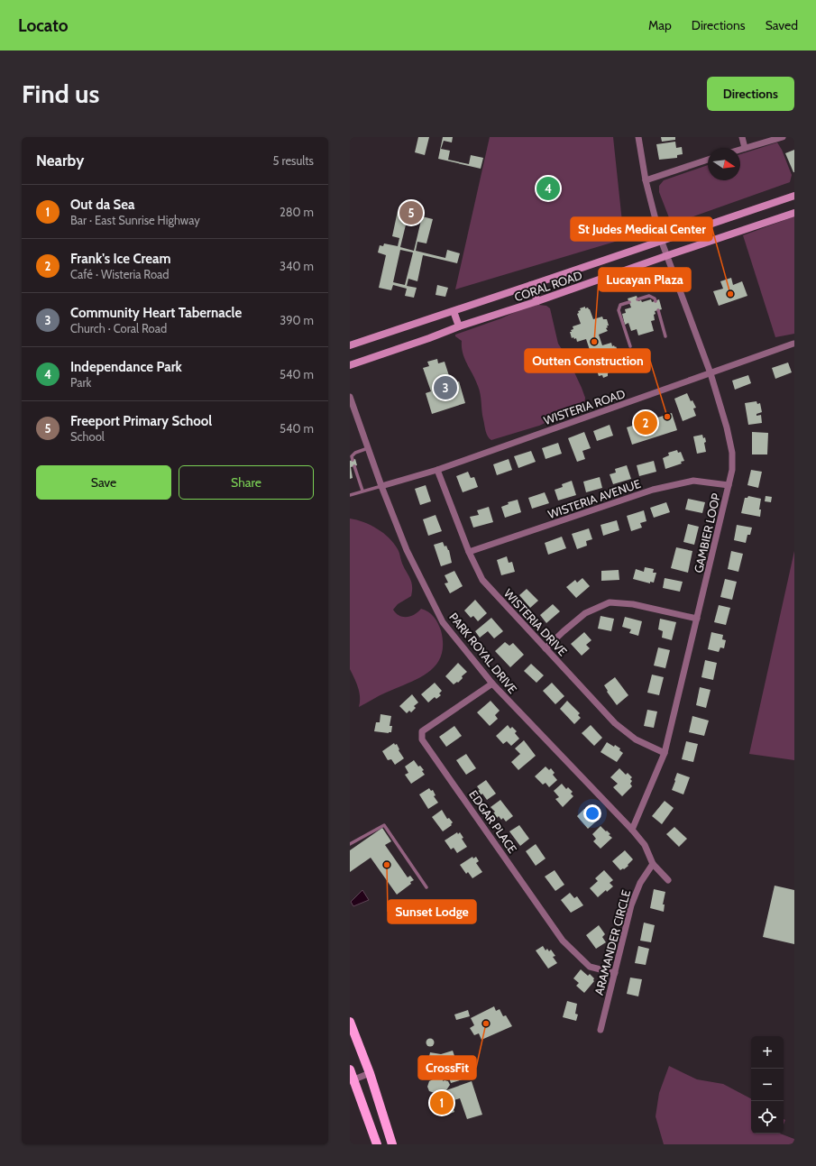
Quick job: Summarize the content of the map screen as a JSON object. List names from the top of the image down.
{
  "streets": {
    "main road": ["CORAL ROAD"],
    "street": [
      "WISTERIA ROAD",
      "WISTERIA AVENUE",
      "GAMBIER LOOP",
      "WISTERIA DRIVE",
      "PARK ROYAL DRIVE",
      "EDGAR PLACE",
      "ARAMANDER CIRCLE"
    ]
  },
  "crossings": [
    ["CORAL ROAD", "GAMBIER LOOP"],
    ["WISTERIA ROAD", "GAMBIER LOOP"],
    ["WISTERIA ROAD", "WISTERIA DRIVE"],
    ["WISTERIA ROAD", "PARK ROYAL DRIVE"],
    ["WISTERIA AVENUE", "GAMBIER LOOP"],
    ["WISTERIA AVENUE", "WISTERIA DRIVE"],
    ["GAMBIER LOOP", "WISTERIA DRIVE"],
    ["GAMBIER LOOP", "PARK ROYAL DRIVE"],
    ["PARK ROYAL DRIVE", "EDGAR PLACE"],
    ["PARK ROYAL DRIVE", "ARAMANDER CIRCLE"],
    ["EDGAR PLACE", "ARAMANDER CIRCLE"]
  ],
  "places": [
    "St Judes Medical Center",
    "Lucayan Plaza",
    "Outten Construction",
    "Sunset Lodge",
    "CrossFit"
  ],
  "north": "right",
  "page": {
    "header": "Locato",
    "nav": ["Map", "Directions", "Saved"],
    "buttons": [
      "Directions",
      ["Save", "Share"]
    ],
    "title": "Find us",
    "heading": ["Nearby", "5 results"],
    "pins": [
      "4",
      "5",
      "3",
      "2",
      "1"
    ],
    "list": [
      {
        "mark": "1",
        "name": "Out da Sea",
        "note": "Bar · East Sunrise Highway",
        "value": "280 m"
      },
      {
        "mark": "2",
        "name": "Frank's Ice Cream",
        "note": "Café · Wisteria Road",
        "value": "340 m"
      },
      {
        "mark": "3",
        "name": "Community Heart Tabernacle",
        "note": "Church · Coral Road",
        "value": "390 m"
      },
      {
        "mark": "4",
        "name": "Independance Park",
        "note": "Park",
        "value": "540 m"
      },
      {
        "mark": "5",
        "name": "Freeport Primary School",
        "note": "School",
        "value": "540 m"
      }
    ],
    "map_buttons": ["+", "−"]
  }
}
